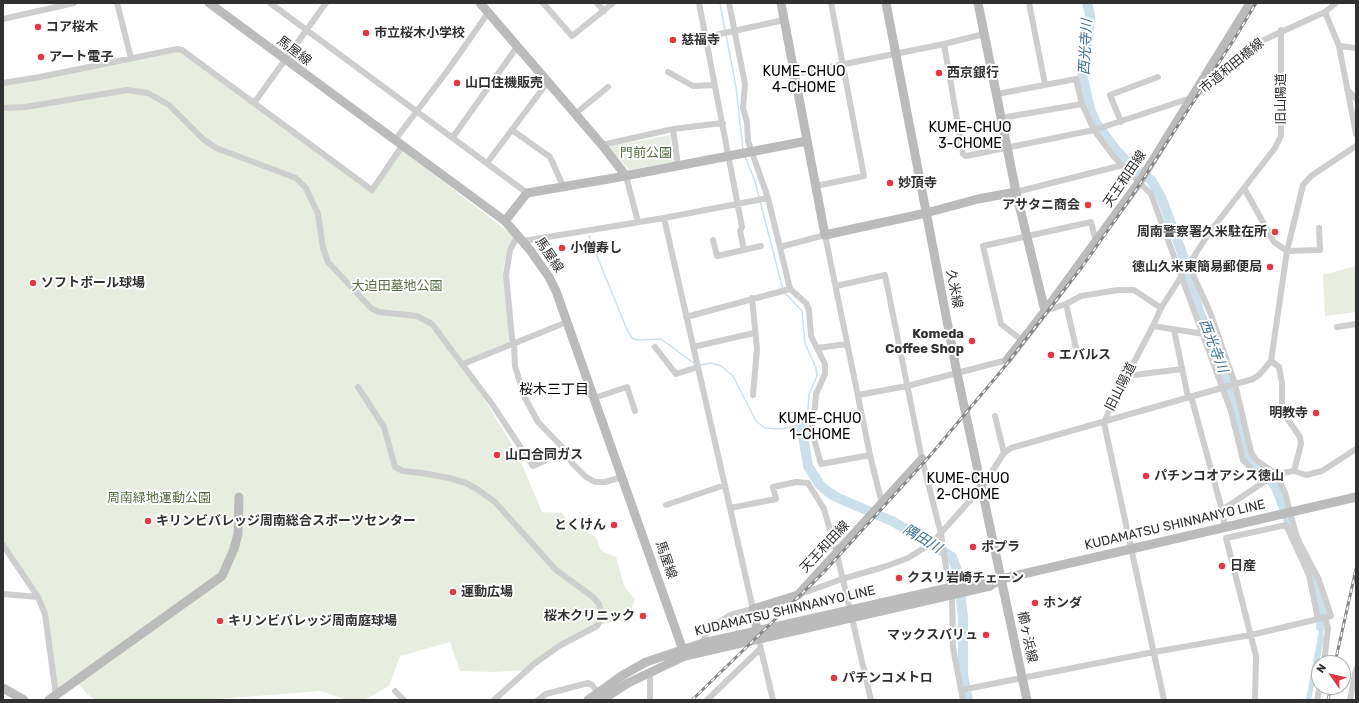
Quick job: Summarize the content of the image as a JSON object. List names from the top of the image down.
{
  "streets": {
    "street": [
      "馬屋線",
      "市道和田橋線",
      "旧山陽道",
      "天王和田線",
      "久米線",
      "KUDAMATSU SHINNANYO LINE",
      "櫛ヶ浜線"
    ]
  },
  "crossings": [
    ["馬屋線", "KUDAMATSU SHINNANYO LINE"],
    ["市道和田橋線", "旧山陽道"],
    ["市道和田橋線", "天王和田線"],
    ["久米線", "KUDAMATSU SHINNANYO LINE"],
    ["久米線", "櫛ヶ浜線"],
    ["KUDAMATSU SHINNANYO LINE", "櫛ヶ浜線"]
  ],
  "districts": [
    "KUME-CHUO 4-CHOME",
    "KUME-CHUO 3-CHOME",
    "桜木三丁目",
    "KUME-CHUO 1-CHOME",
    "KUME-CHUO 2-CHOME"
  ],
  "water": ["西光寺川", "隅田川"],
  "parks": ["門前公園", "大迫田墓地公園", "周南緑地運動公園"],
  "places": [
    "コア桜木",
    "市立桜木小学校",
    "慈福寺",
    "アート電子",
    "西京銀行",
    "山口住機販売",
    "妙頂寺",
    "アサタニ商会",
    "周南警察署久米駐在所",
    "小僧寿し",
    "徳山久米東簡易郵便局",
    "ソフトボール球場",
    "Komeda Coffee Shop",
    "エバルス",
    "明教寺",
    "山口合同ガス",
    "パチンコオアシス徳山",
    "キリンビバレッジ周南総合スポーツセンター",
    "とくけん",
    "ポプラ",
    "日産",
    "クスリ岩崎チェーン",
    "運動広場",
    "ホンダ",
    "桜木クリニック",
    "キリンビバレッジ周南庭球場",
    "マックスバリュ",
    "パチンコメトロ"
  ],
  "north": "top left"
}
